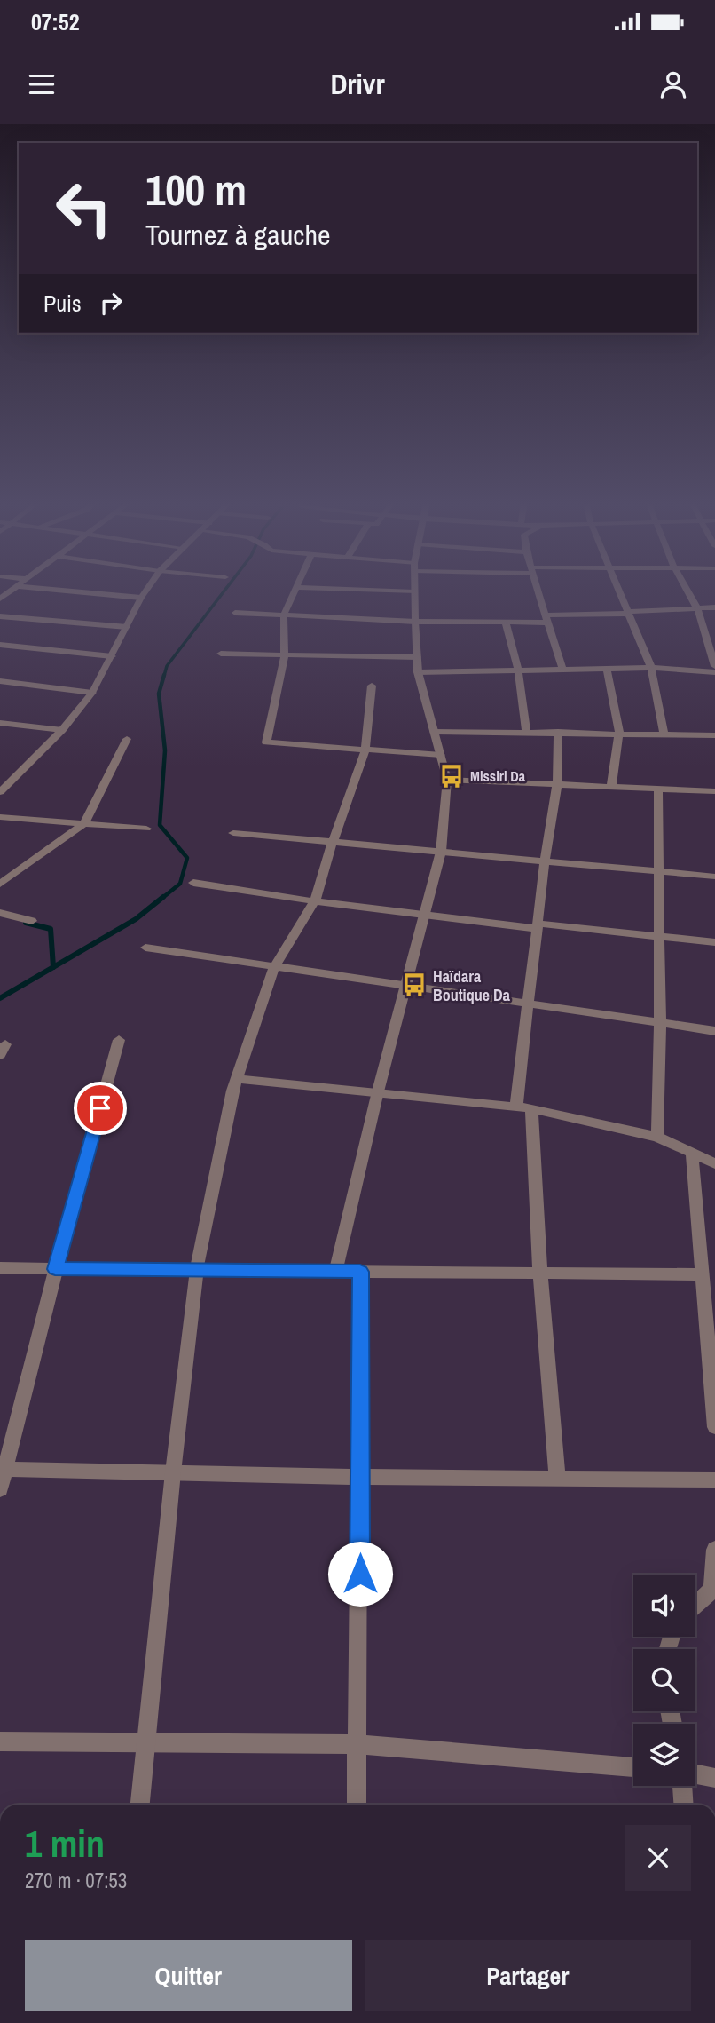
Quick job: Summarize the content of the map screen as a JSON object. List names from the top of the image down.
{
  "places": {
    "bus stop": ["Missiri Da", "Haïdara Boutique Da"]
  },
  "page": {
    "status": "07:52",
    "header": "Drivr",
    "turn": ["100 m", "Tournez à gauche"],
    "then": "Puis",
    "heading": ["1 min", "270 m · 07:53"],
    "buttons": ["Quitter", "Partager"]
  }
}
